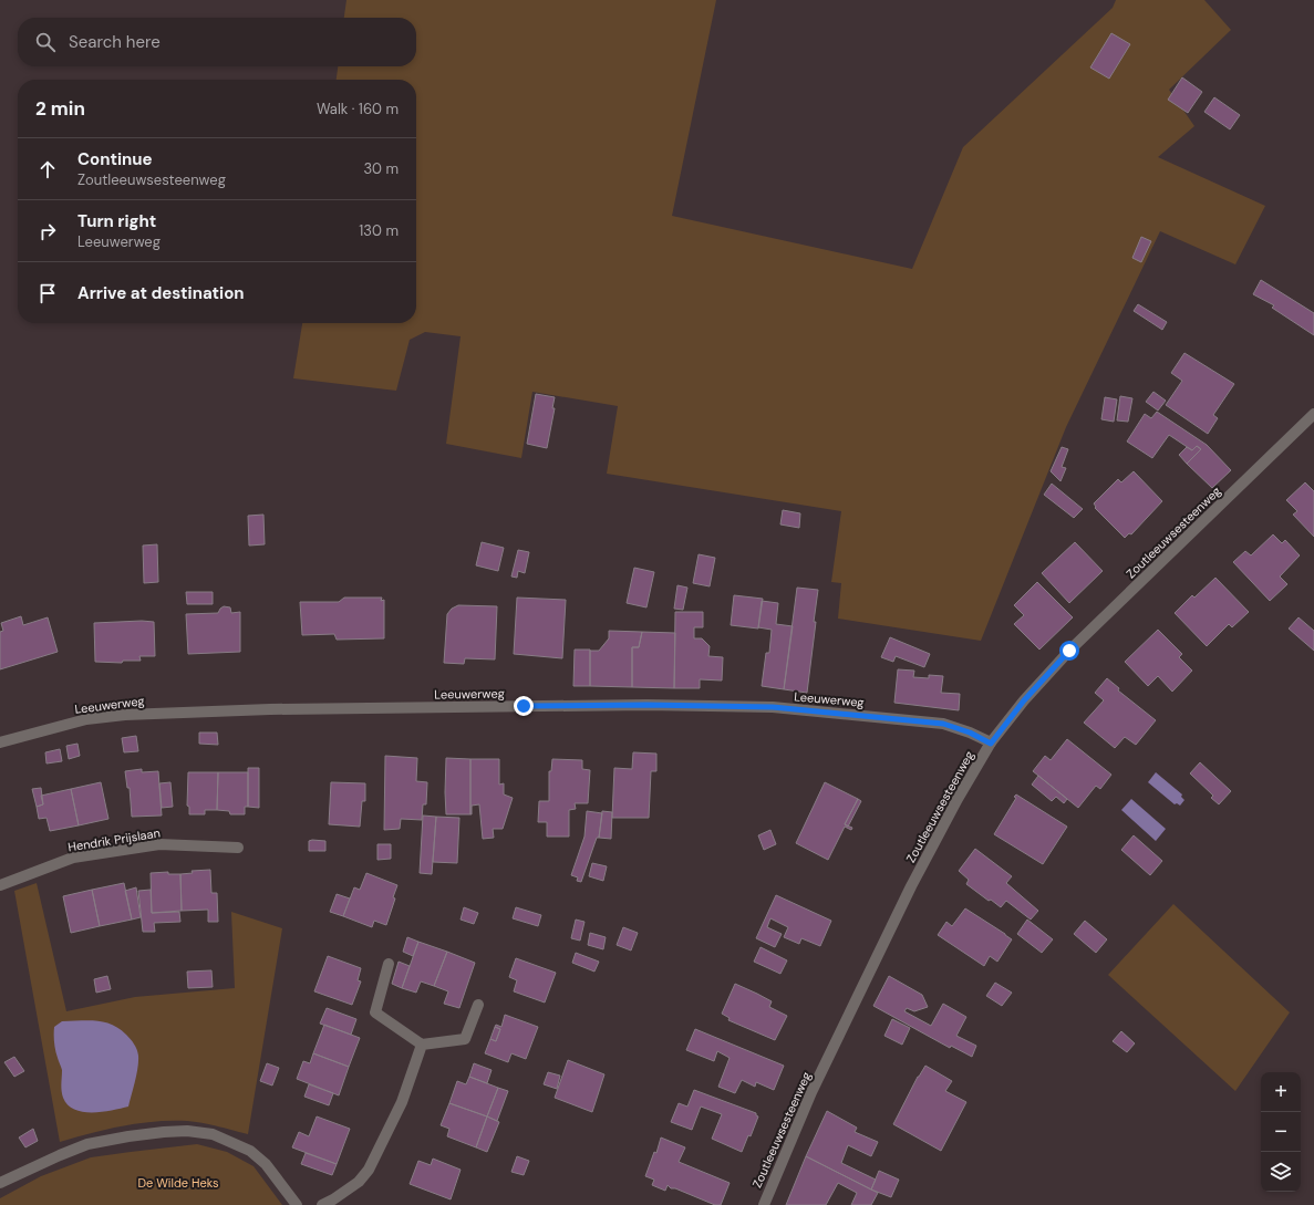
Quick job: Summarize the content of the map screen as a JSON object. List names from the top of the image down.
{
  "streets": {
    "street": ["Zoutleeuwsesteenweg", "Leeuwerweg", "Hendrik Prijslaan"]
  },
  "crossings": [
    ["Zoutleeuwsesteenweg", "Leeuwerweg"]
  ],
  "parks": ["De Wilde Heks"],
  "page": {
    "search": "Search here",
    "heading": ["2 min", "Walk · 160 m"],
    "list": [
      ["Continue", "Zoutleeuwsesteenweg", "30 m"],
      ["Turn right", "Leeuwerweg", "130 m"],
      "Arrive at destination"
    ],
    "map_buttons": ["+", "−"]
  }
}
